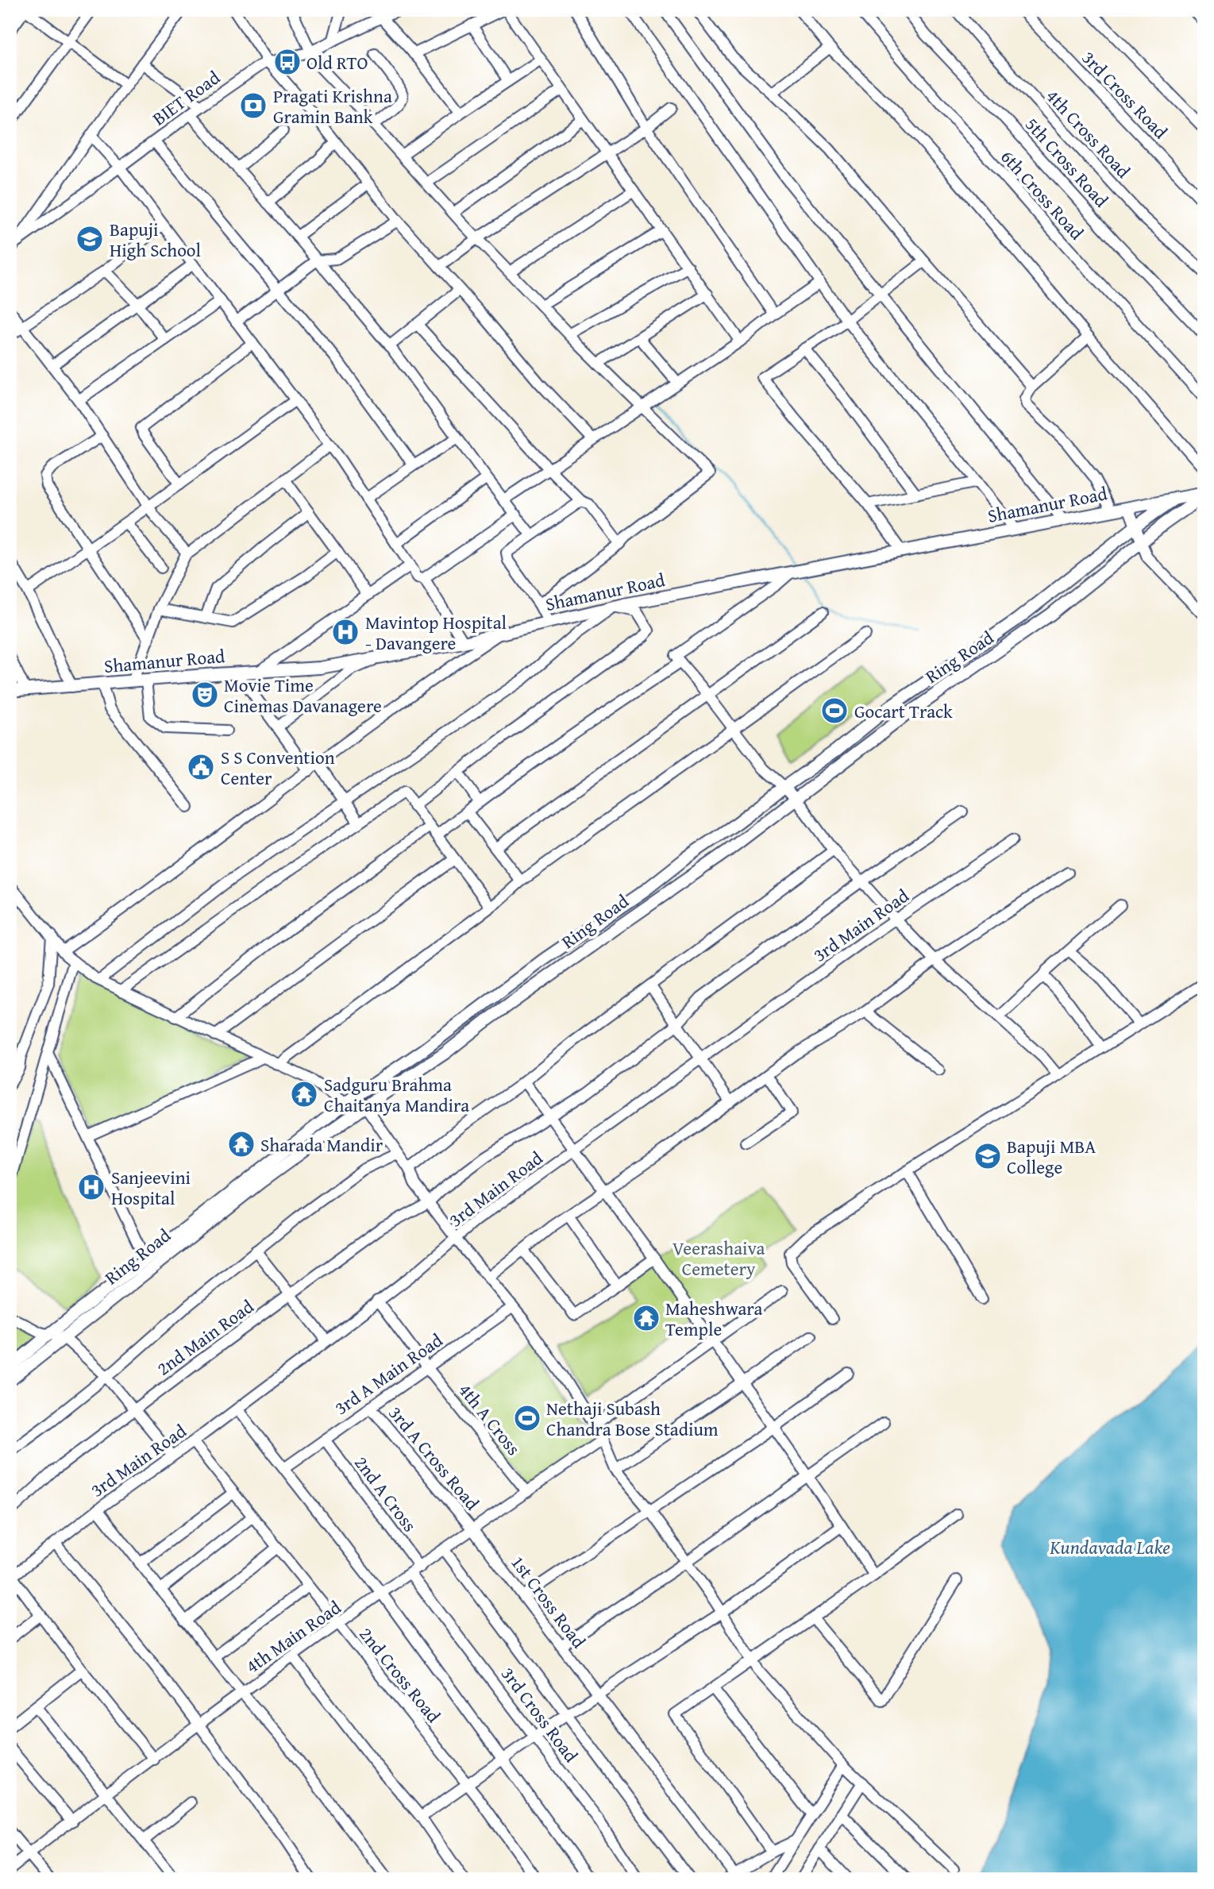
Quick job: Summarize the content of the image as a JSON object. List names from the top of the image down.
{
  "streets": {
    "main road": ["Shamanur Road", "Ring Road"],
    "street": [
      "3rd Cross Road",
      "BIET Road",
      "4th Cross Road",
      "5th Cross Road",
      "6th Cross Road",
      "3rd Main Road",
      "2nd Main Road",
      "3rd A Main Road",
      "4th A Cross",
      "3rd A Cross Road",
      "2nd A Cross",
      "1st Cross Road",
      "4th Main Road",
      "2nd Cross Road"
    ]
  },
  "crossings": [
    ["3rd Cross Road", "4th Main Road"],
    ["Shamanur Road", "Ring Road"],
    ["3rd Main Road", "4th A Cross"],
    ["3rd Main Road", "2nd Cross Road"],
    ["3rd A Main Road", "4th A Cross"],
    ["3rd A Main Road", "3rd A Cross Road"],
    ["3rd A Main Road", "2nd A Cross"],
    ["4th A Cross", "4th Main Road"],
    ["3rd A Cross Road", "1st Cross Road"],
    ["3rd A Cross Road", "4th Main Road"],
    ["2nd A Cross", "4th Main Road"],
    ["1st Cross Road", "4th Main Road"],
    ["4th Main Road", "2nd Cross Road"]
  ],
  "water": ["Kundavada Lake"],
  "parks": ["Veerashaiva Cemetery"],
  "places": {
    "bus stop": ["Old RTO"],
    "bank": ["Pragati Krishna Gramin Bank"],
    "school or university": ["Bapuji High School", "Bapuji MBA College"],
    "hospital": ["Mavintop Hospital - Davangere", "Sanjeevini Hospital"],
    "theatre": ["Movie Time Cinemas Davanagere"],
    "sports": ["Gocart Track", "Nethaji Subash Chandra Bose Stadium"],
    "public building": ["S S Convention Center"],
    "temple": ["Sadguru Brahma Chaitanya Mandira", "Sharada Mandir", "Maheshwara Temple"]
  }
}
